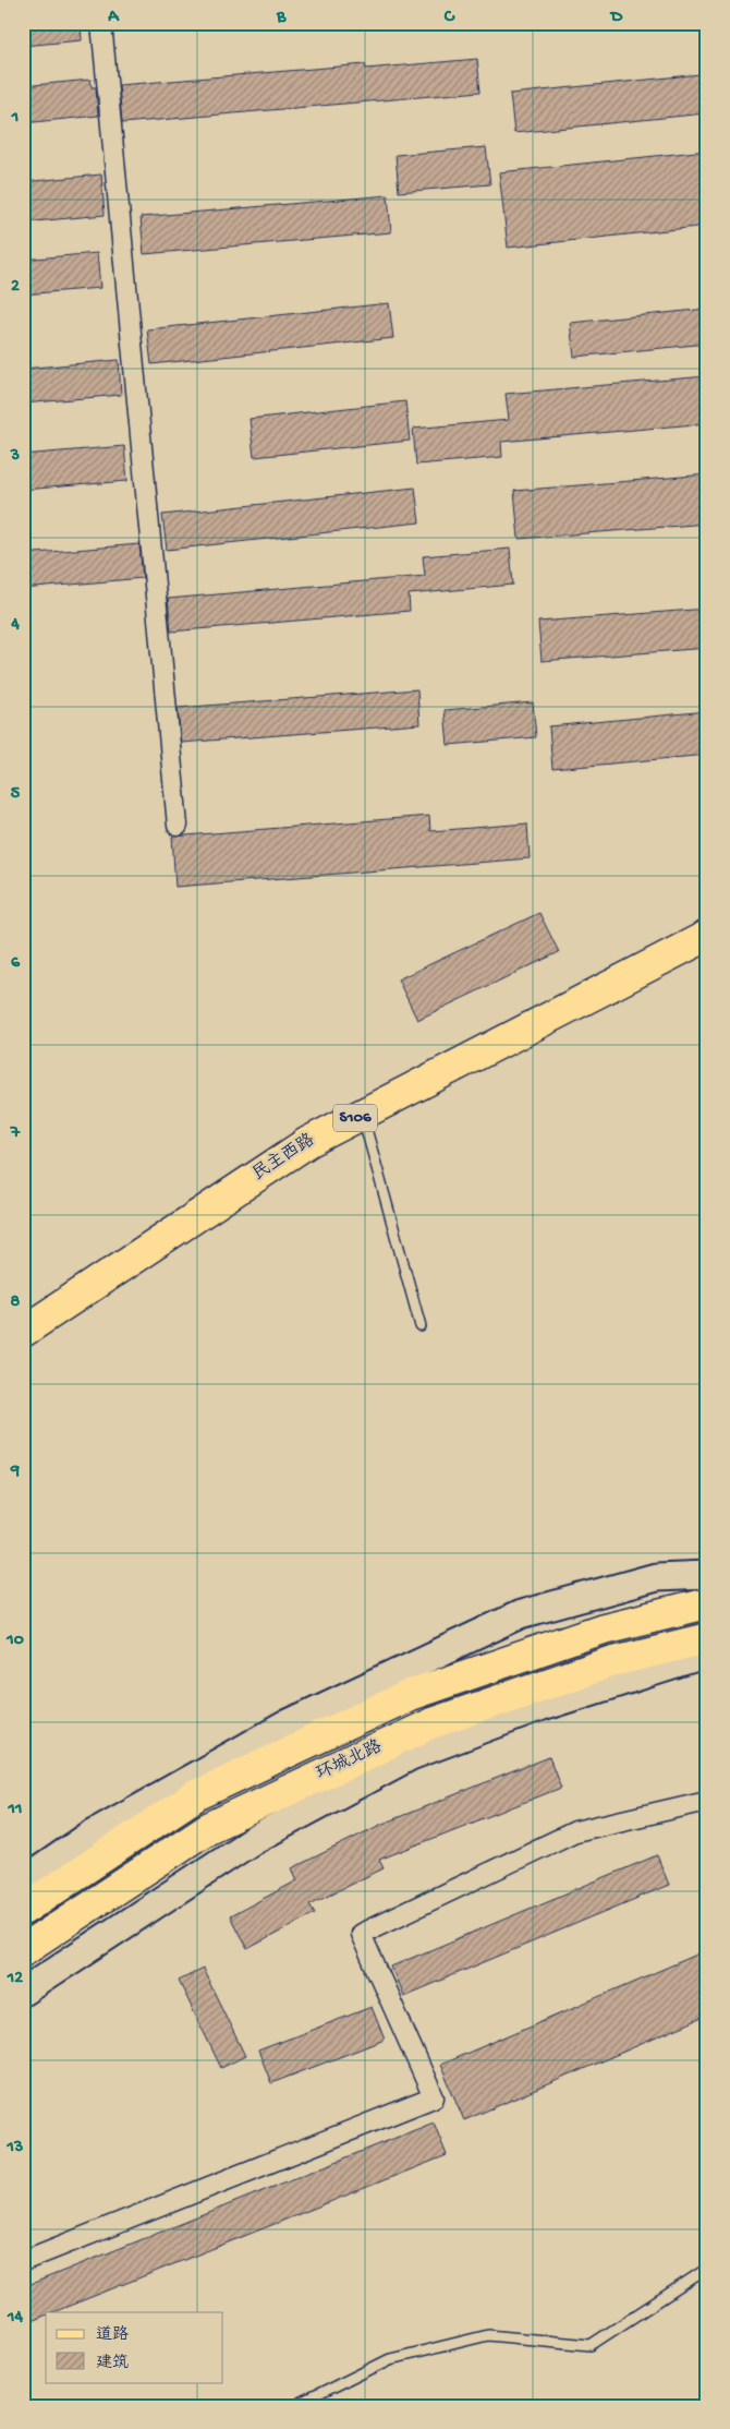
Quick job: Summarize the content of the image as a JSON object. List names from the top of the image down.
{
  "streets": {
    "main road": ["S106", "民主西路", "环城北路"]
  },
  "legend": ["道路", "建筑"],
  "grid": {
    "columns": [
      "A",
      "B",
      "C",
      "D"
    ],
    "rows": [
      "1",
      "2",
      "3",
      "4",
      "5",
      "6",
      "7",
      "8",
      "9",
      "10",
      "11",
      "12",
      "13",
      "14"
    ]
  }
}
